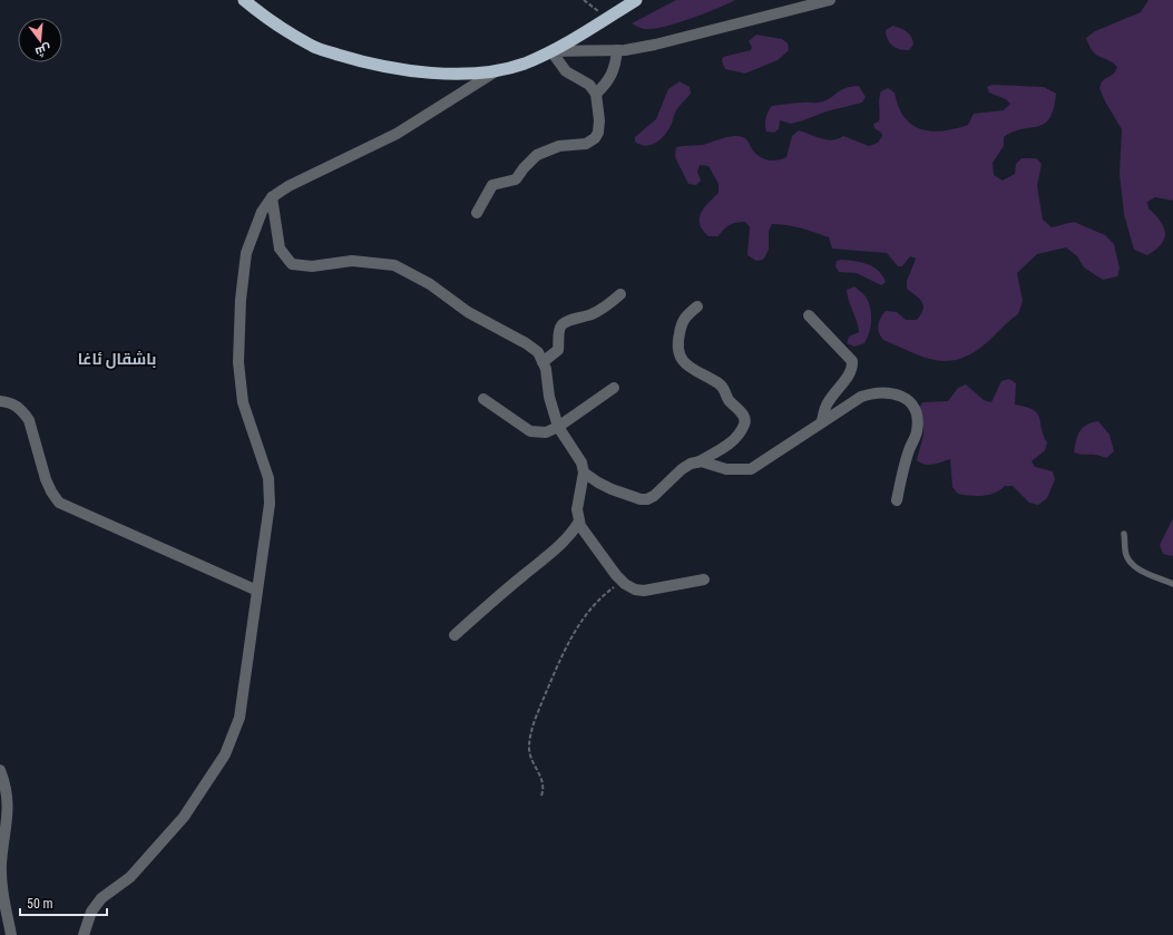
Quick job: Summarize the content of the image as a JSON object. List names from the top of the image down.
{
  "districts": ["باشقال ئاغا"],
  "scale_bar": "50 m",
  "north": "bottom"
}
